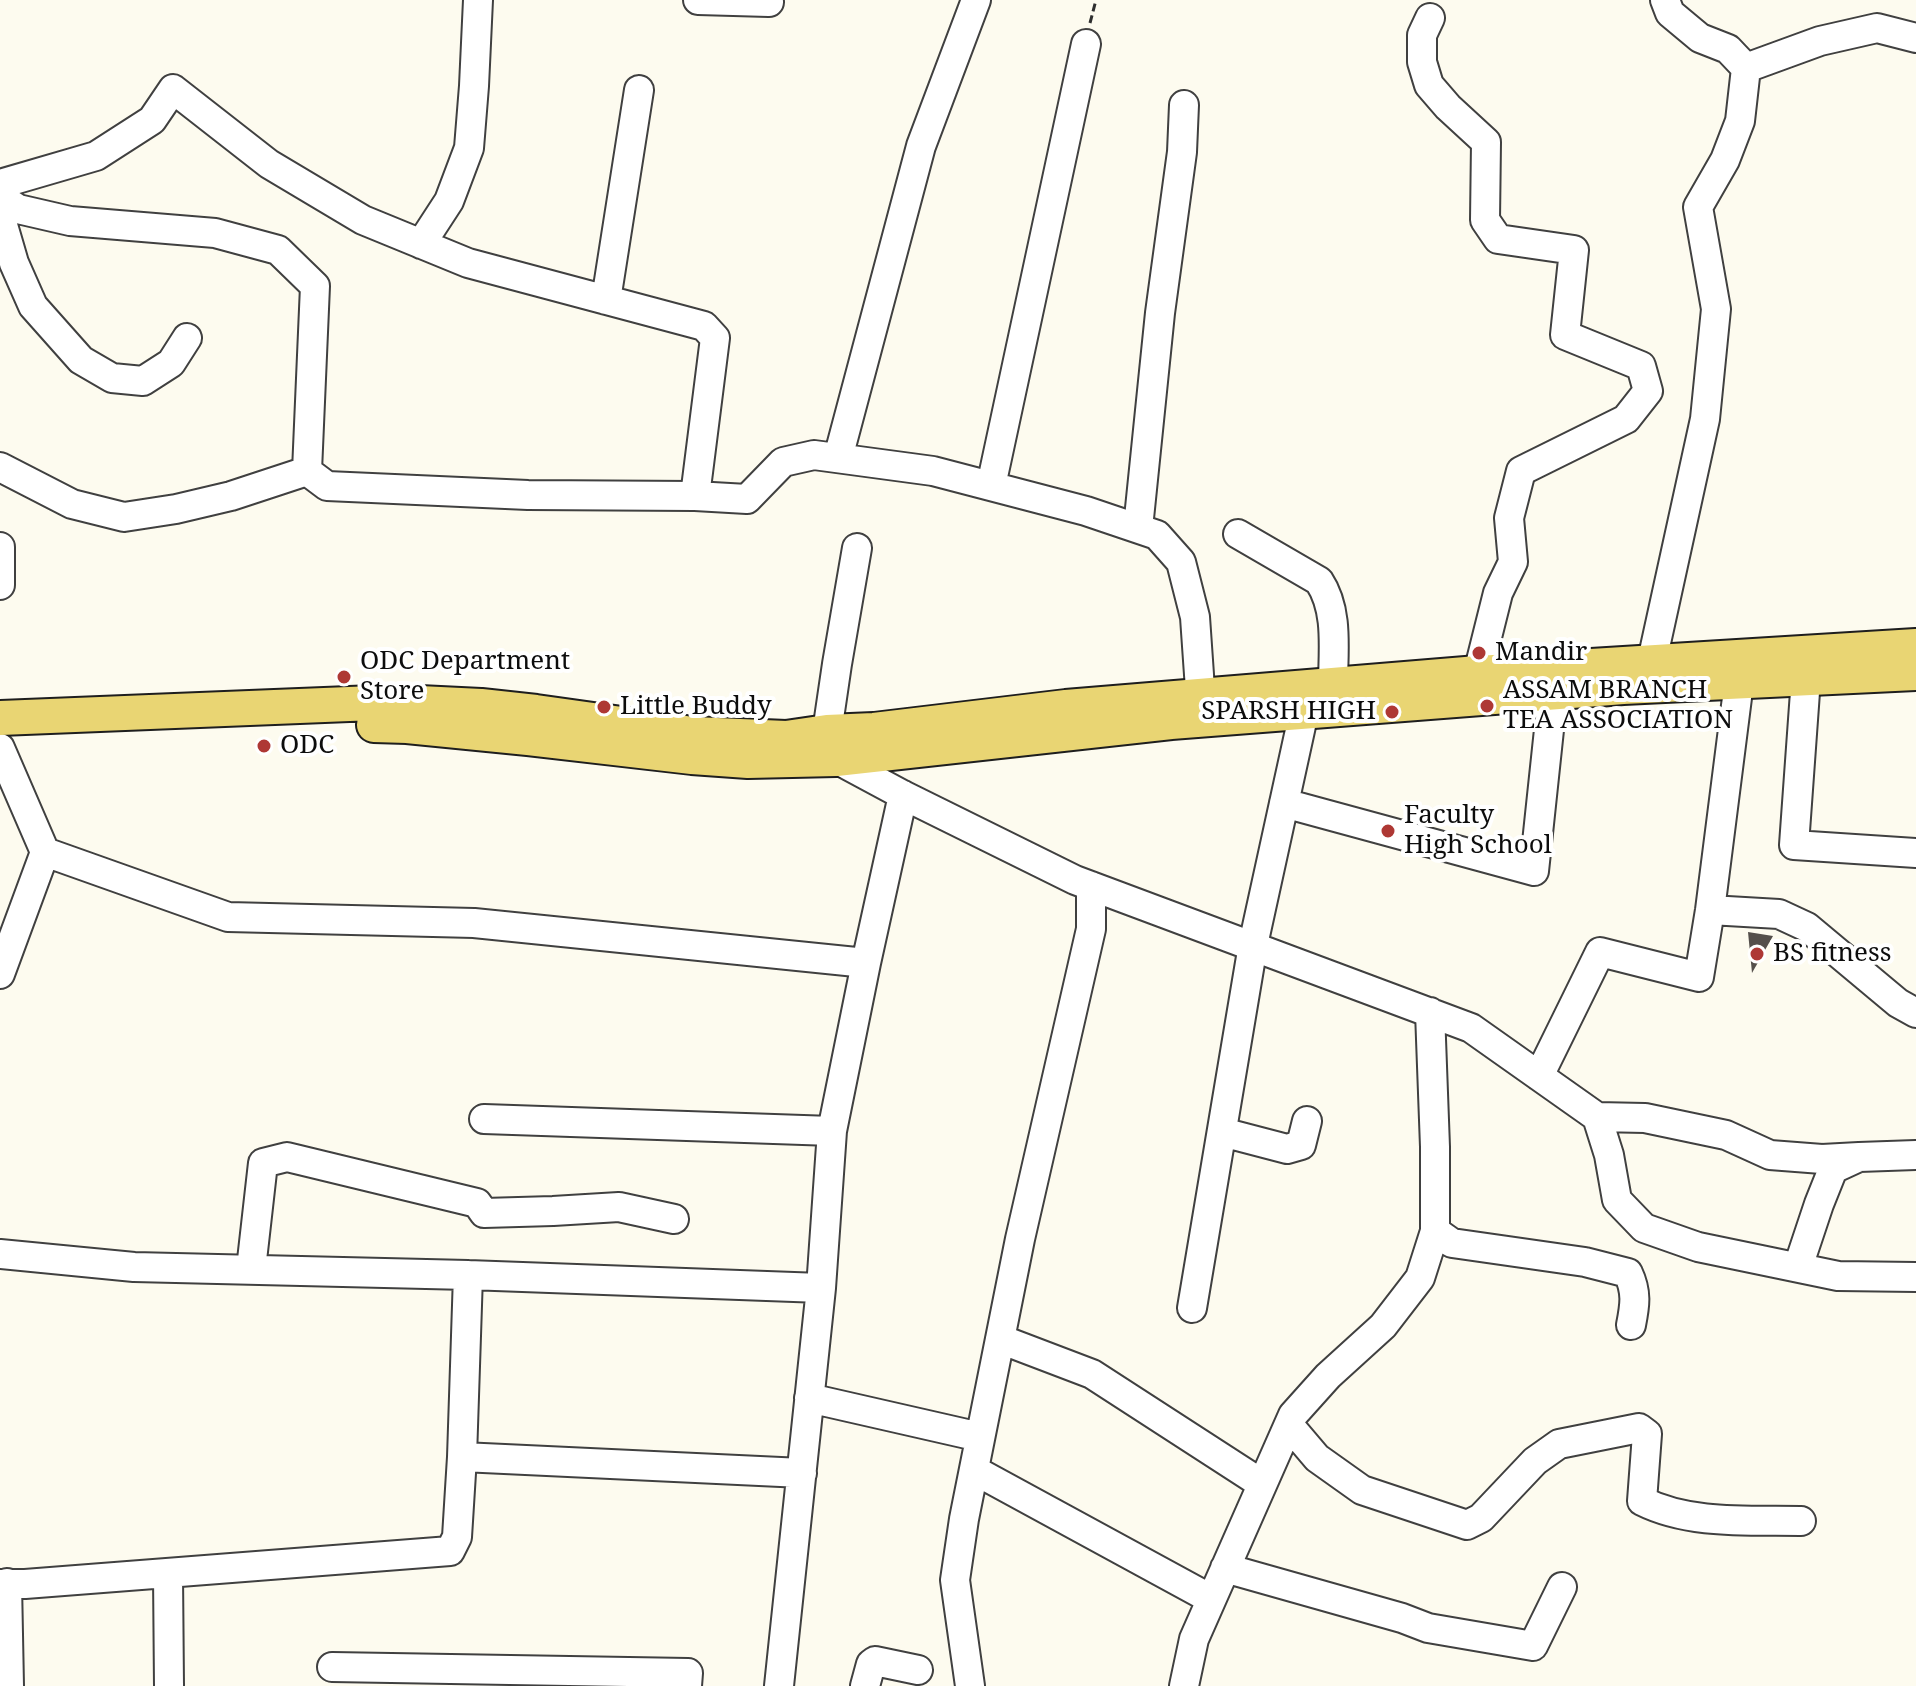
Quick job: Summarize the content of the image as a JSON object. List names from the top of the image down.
{
  "places": [
    "Mandir",
    "ODC Department Store",
    "ASSAM BRANCH TEA ASSOCIATION",
    "Little Buddy",
    "SPARSH HIGH",
    "ODC",
    "Faculty High School",
    "BS fitness"
  ]
}
